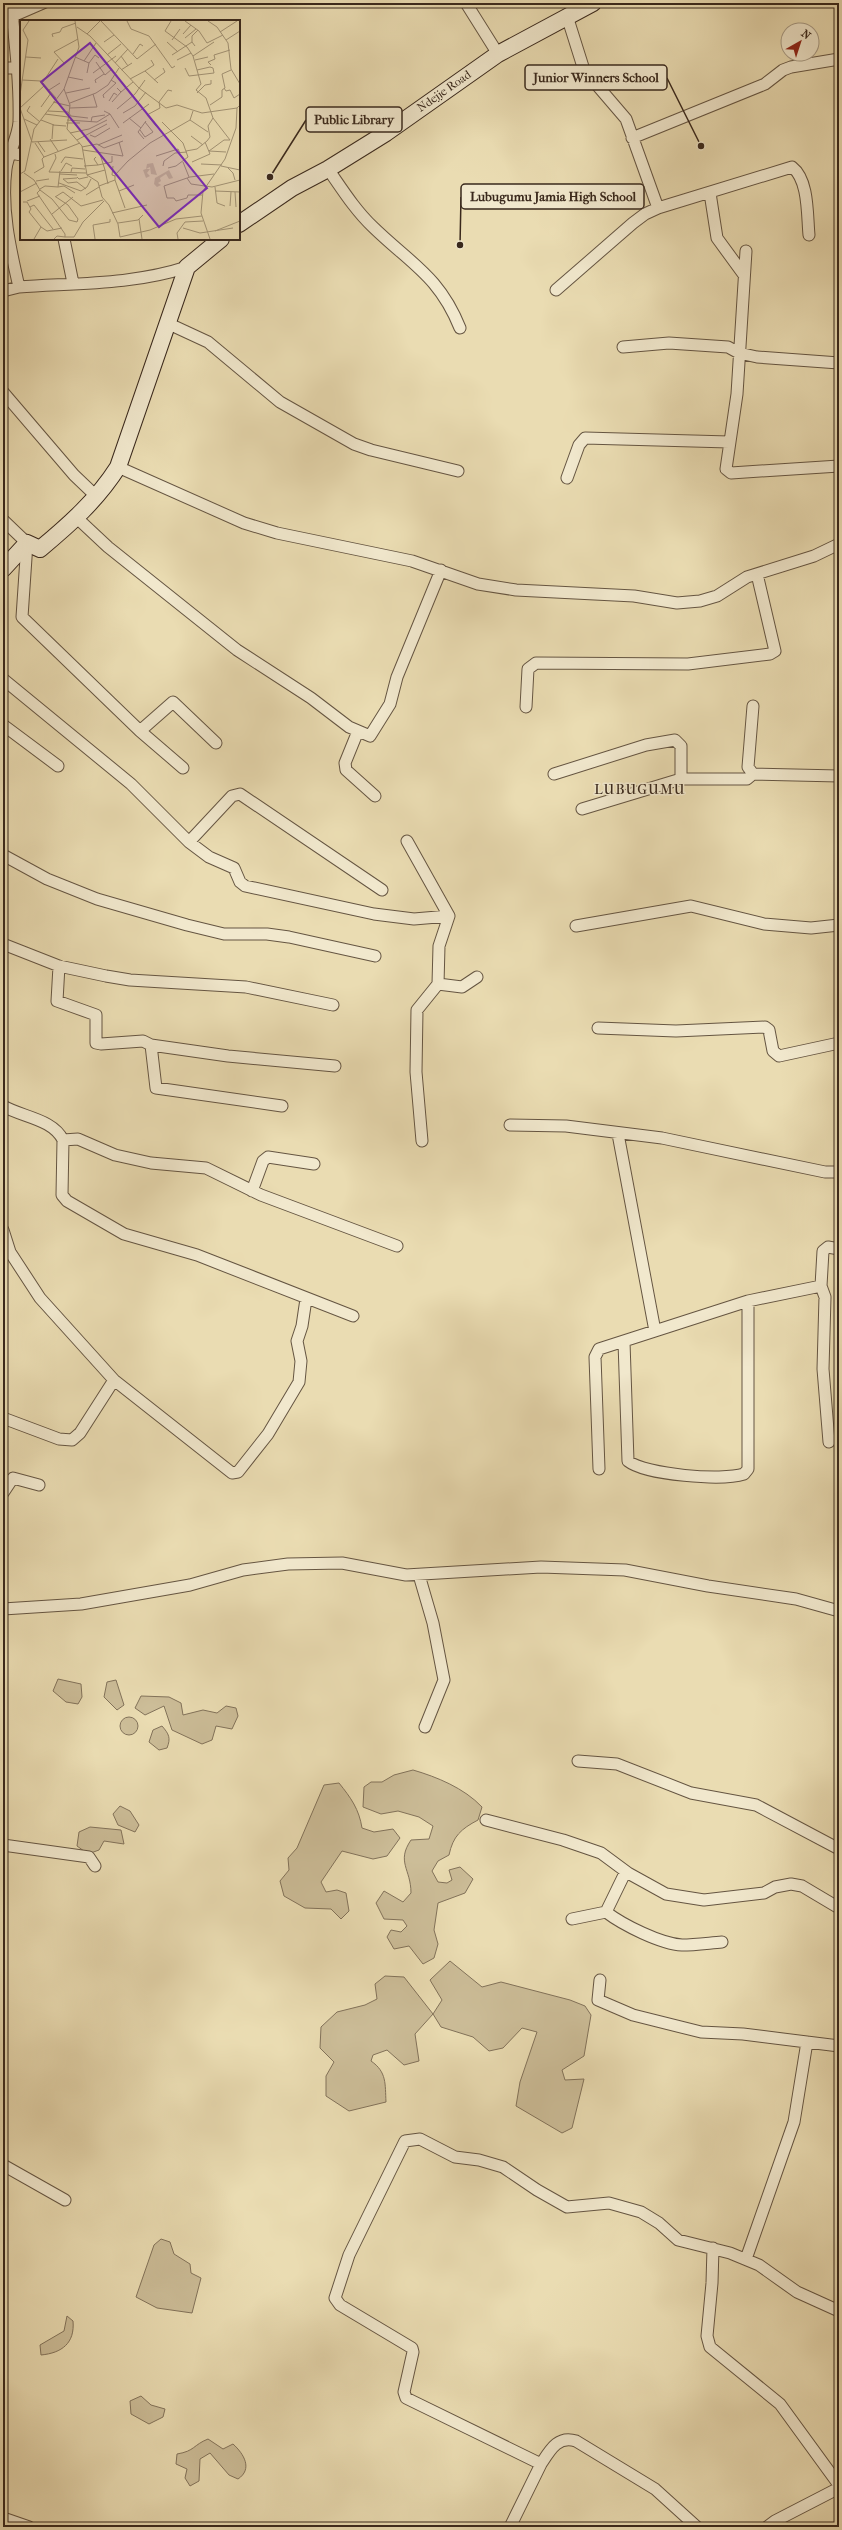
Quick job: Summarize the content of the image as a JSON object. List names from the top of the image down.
{
  "streets": {
    "street": ["Ndejje Road"]
  },
  "districts": ["LUBUGUMU"],
  "places": ["Junior Winners School", "Public Library", "Lubugumu Jamia High School"],
  "north": "top right"
}
